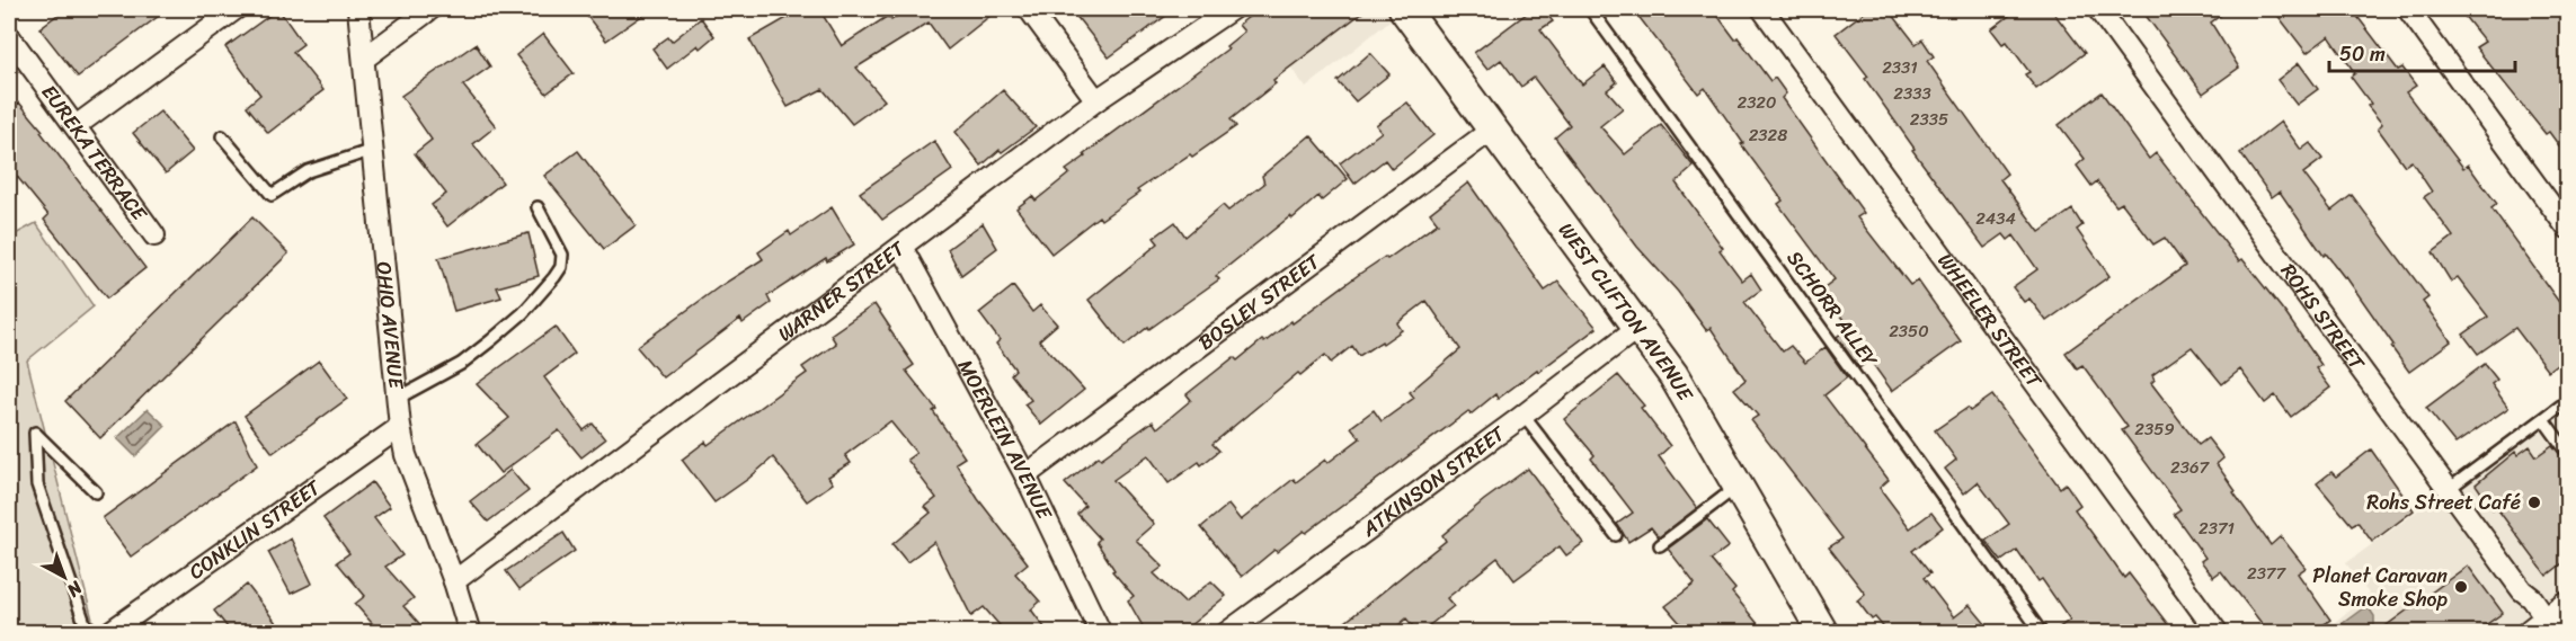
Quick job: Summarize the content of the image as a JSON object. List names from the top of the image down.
{
  "streets": {
    "main road": ["WEST CLIFTON AVENUE"],
    "street": [
      "EUREKA TERRACE",
      "WARNER STREET",
      "BOSLEY STREET",
      "ROHS STREET",
      "WHEELER STREET",
      "OHIO AVENUE",
      "MOERLEIN AVENUE",
      "ATKINSON STREET",
      "CONKLIN STREET"
    ],
    "lane": ["SCHORR ALLEY"]
  },
  "crossings": [
    ["WARNER STREET", "OHIO AVENUE"],
    ["WARNER STREET", "MOERLEIN AVENUE"],
    ["BOSLEY STREET", "WEST CLIFTON AVENUE"],
    ["BOSLEY STREET", "MOERLEIN AVENUE"],
    ["WEST CLIFTON AVENUE", "ATKINSON STREET"],
    ["OHIO AVENUE", "CONKLIN STREET"]
  ],
  "places": ["Rohs Street Café", "Planet Caravan Smoke Shop"],
  "house_numbers": [
    "2331",
    "2333",
    "2320",
    "2335",
    "2328",
    "2434",
    "2350",
    "2359",
    "2367",
    "2371",
    "2377"
  ],
  "scale_bar": "50 m",
  "north": "bottom right"
}
